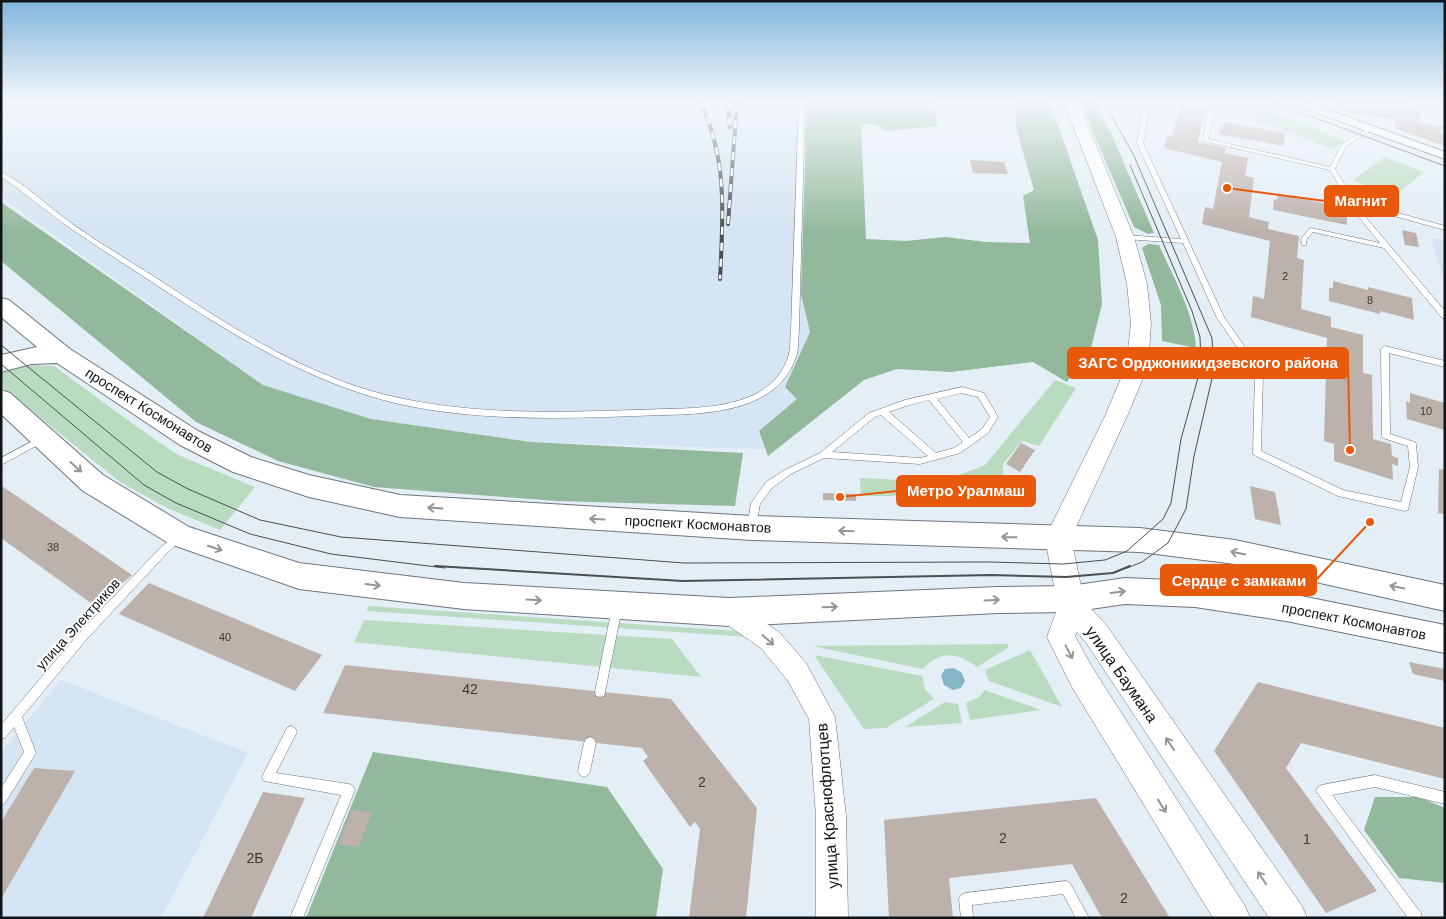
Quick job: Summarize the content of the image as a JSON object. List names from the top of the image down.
{
  "streets": {
    "main road": ["проспект Космонавтов", "улица Баумана"],
    "street": ["улица Краснофлотцев"],
    "lane": ["улица Электриков"]
  },
  "crossings": [
    ["проспект Космонавтов", "улица Электриков"],
    ["проспект Космонавтов", "улица Баумана"],
    ["проспект Космонавтов", "улица Краснофлотцев"]
  ],
  "one_way": ["улица Краснофлотцев"],
  "places": [
    "Магнит",
    "ЗАГС Орджоникидзевского района",
    "Метро Уралмаш",
    "Сердце с замками"
  ],
  "house_numbers": [
    "2",
    "8",
    "10",
    "38",
    "40",
    "42",
    "2",
    "2",
    "1",
    "2Б",
    "2"
  ]
}
